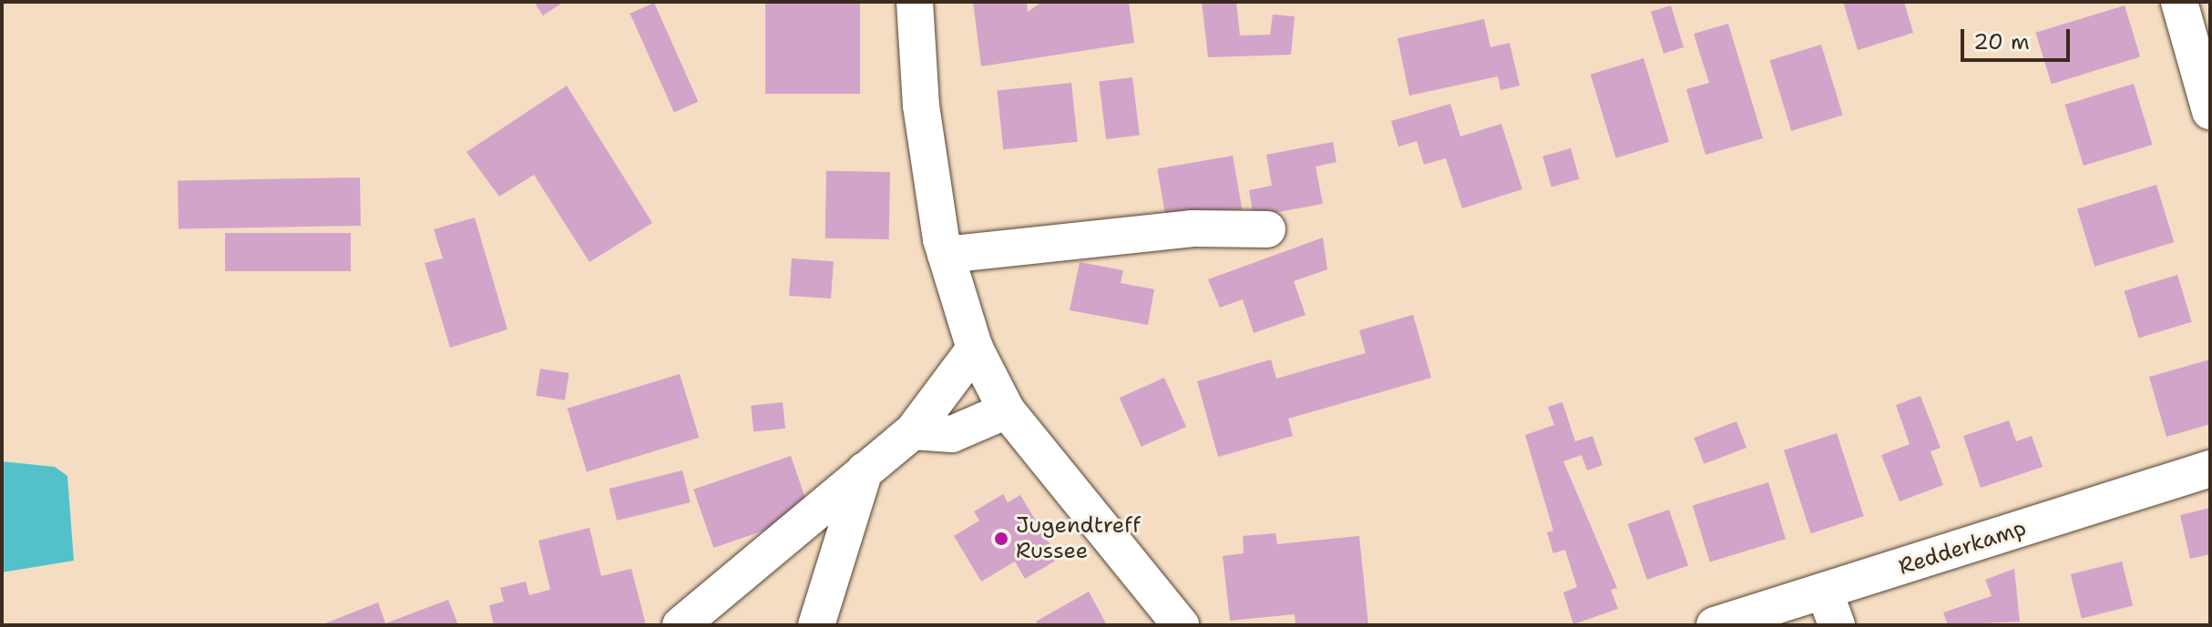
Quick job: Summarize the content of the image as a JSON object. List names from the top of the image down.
{
  "streets": {
    "street": ["Redderkamp"]
  },
  "places": ["Jugendtreff Russee"],
  "scale_bar": "20 m"
}
